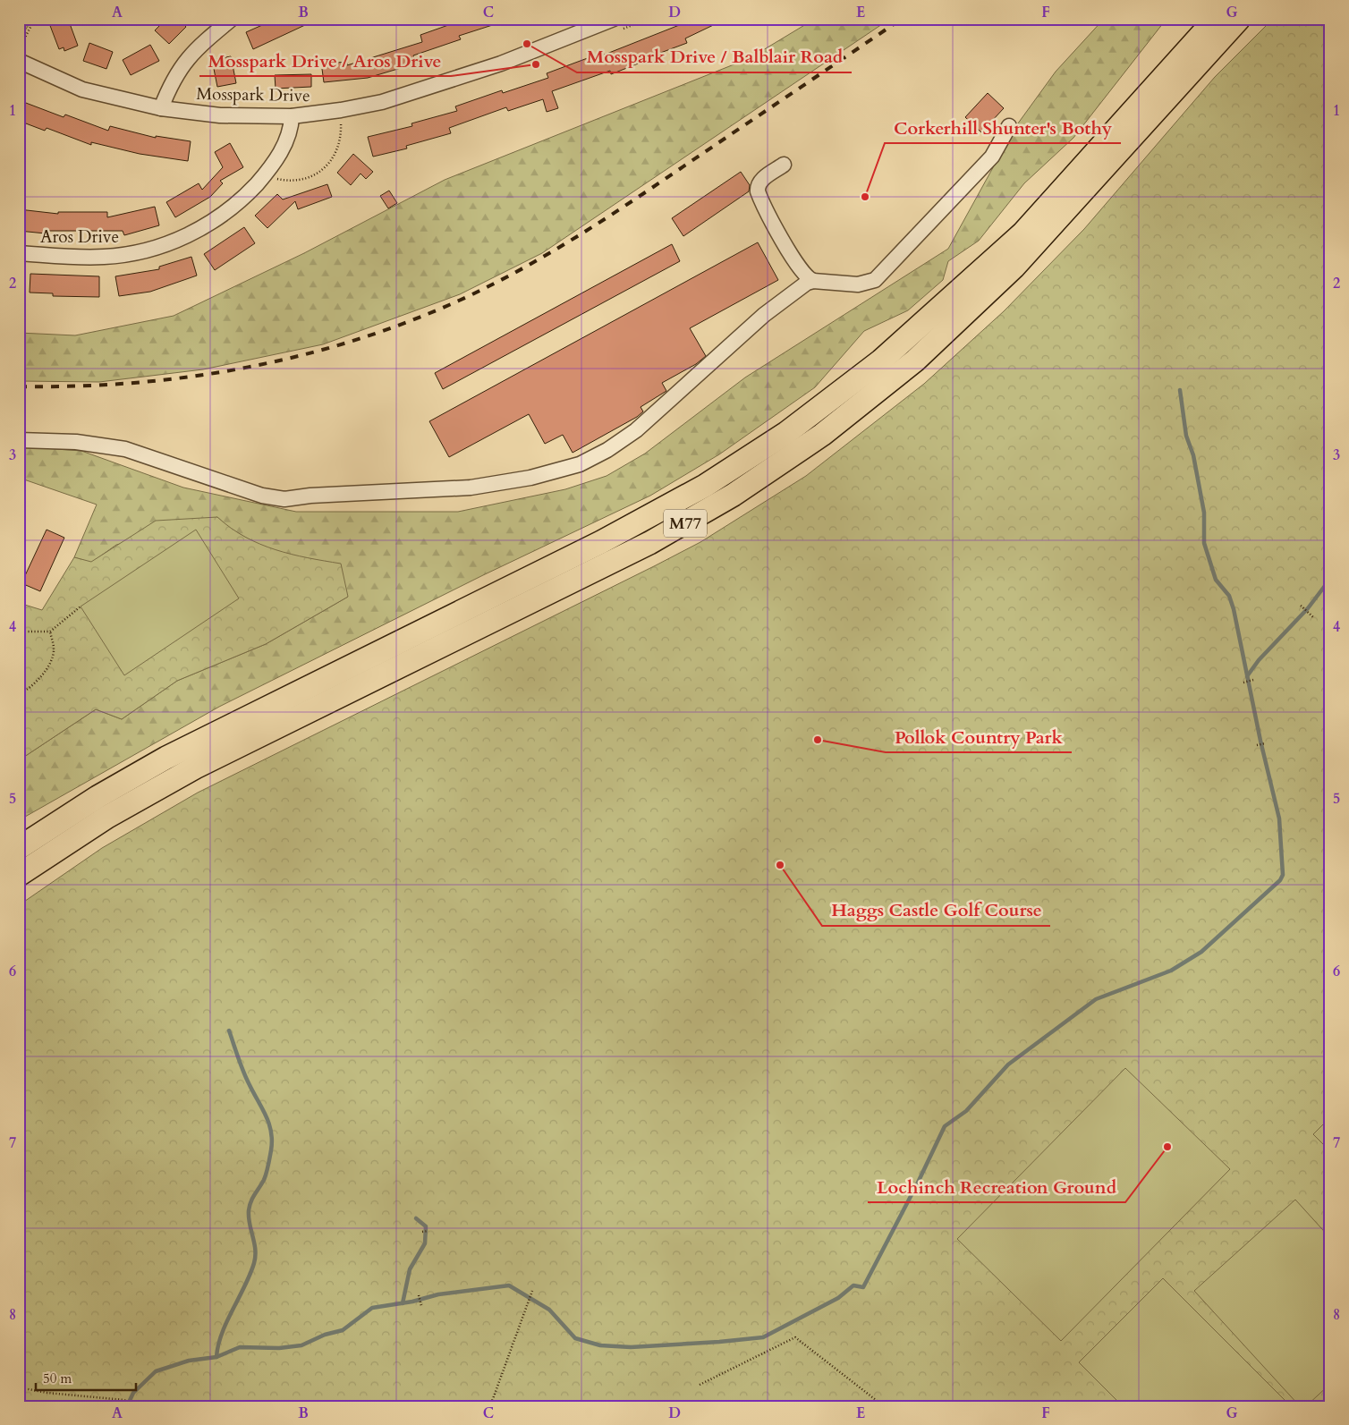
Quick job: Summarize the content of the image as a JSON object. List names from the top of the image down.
{
  "streets": {
    "highway": ["M77"],
    "street": ["Mosspark Drive", "Aros Drive"]
  },
  "crossings": [
    ["Mosspark Drive", "Aros Drive"]
  ],
  "places": [
    "Mosspark Drive / Balblair Road",
    "Mosspark Drive / Aros Drive",
    "Corkerhill Shunter's Bothy",
    "Pollok Country Park",
    "Haggs Castle Golf Course",
    "Lochinch Recreation Ground"
  ],
  "scale_bar": "50 m",
  "grid": {
    "columns": [
      "A",
      "B",
      "C",
      "D",
      "E",
      "F",
      "G"
    ],
    "rows": [
      "1",
      "2",
      "3",
      "4",
      "5",
      "6",
      "7",
      "8"
    ]
  }
}
